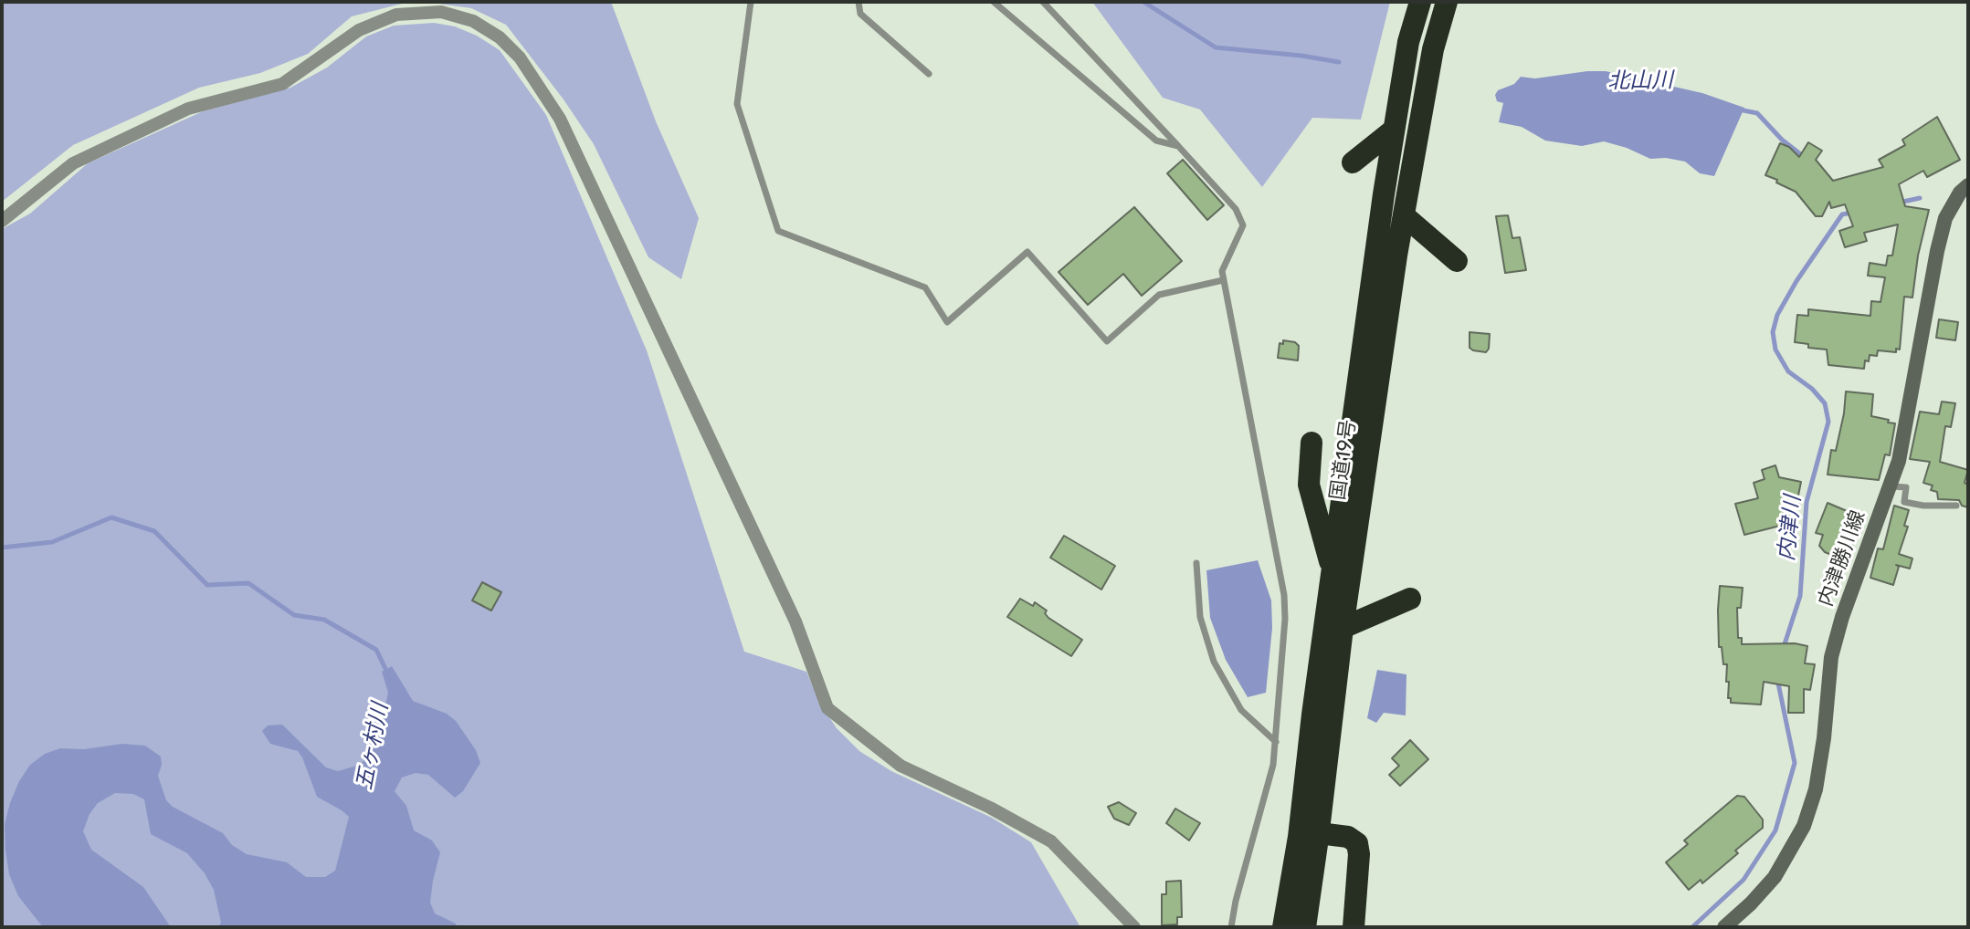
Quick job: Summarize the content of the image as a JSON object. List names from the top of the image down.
{
  "streets": {
    "highway": ["国道19号"],
    "main road": ["内津勝川線"]
  },
  "water": ["北山川", "内津川", "五ヶ村川"]
}
